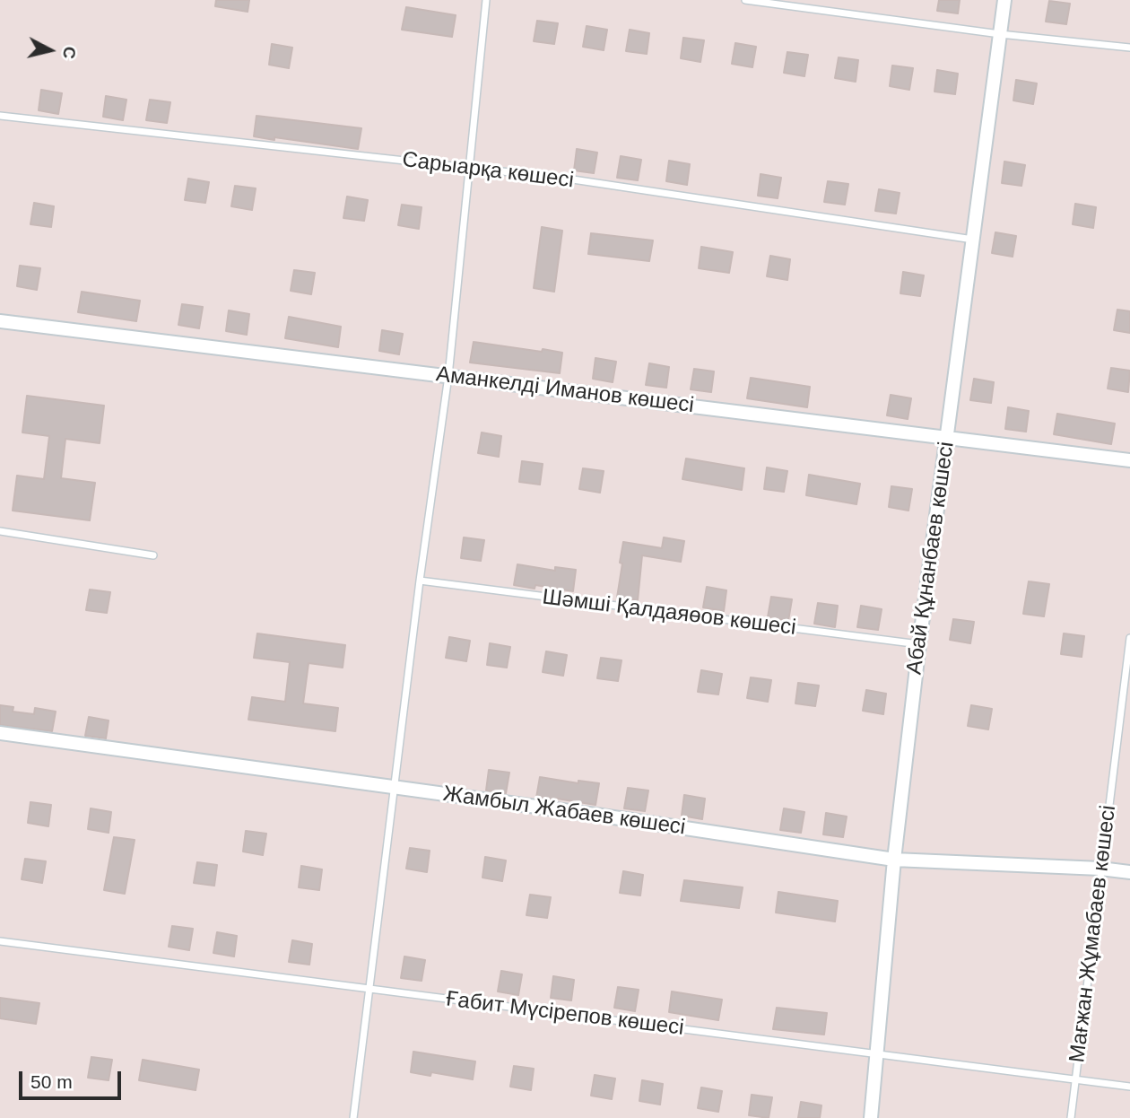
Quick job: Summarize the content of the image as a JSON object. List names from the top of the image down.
{
  "streets": {
    "street": ["Аманкелді Иманов көшесі", "Абай Құнанбаев көшесі", "Жамбыл Жабаев көшесі"],
    "lane": [
      "Сарыарқа көшесі",
      "Шәмші Қалдаяөов көшесі",
      "Мағжан Жұмабаев көшесі",
      "Ғабит Мүсірепов көшесі"
    ]
  },
  "crossings": [
    ["Сарыарқа көшесі", "Абай Құнанбаев көшесі"],
    ["Аманкелді Иманов көшесі", "Абай Құнанбаев көшесі"],
    ["Абай Құнанбаев көшесі", "Шәмші Қалдаяөов көшесі"],
    ["Абай Құнанбаев көшесі", "Жамбыл Жабаев көшесі"],
    ["Абай Құнанбаев көшесі", "Ғабит Мүсірепов көшесі"],
    ["Жамбыл Жабаев көшесі", "Мағжан Жұмабаев көшесі"],
    ["Мағжан Жұмабаев көшесі", "Ғабит Мүсірепов көшесі"]
  ],
  "scale_bar": "50 m",
  "north": "right"
}
